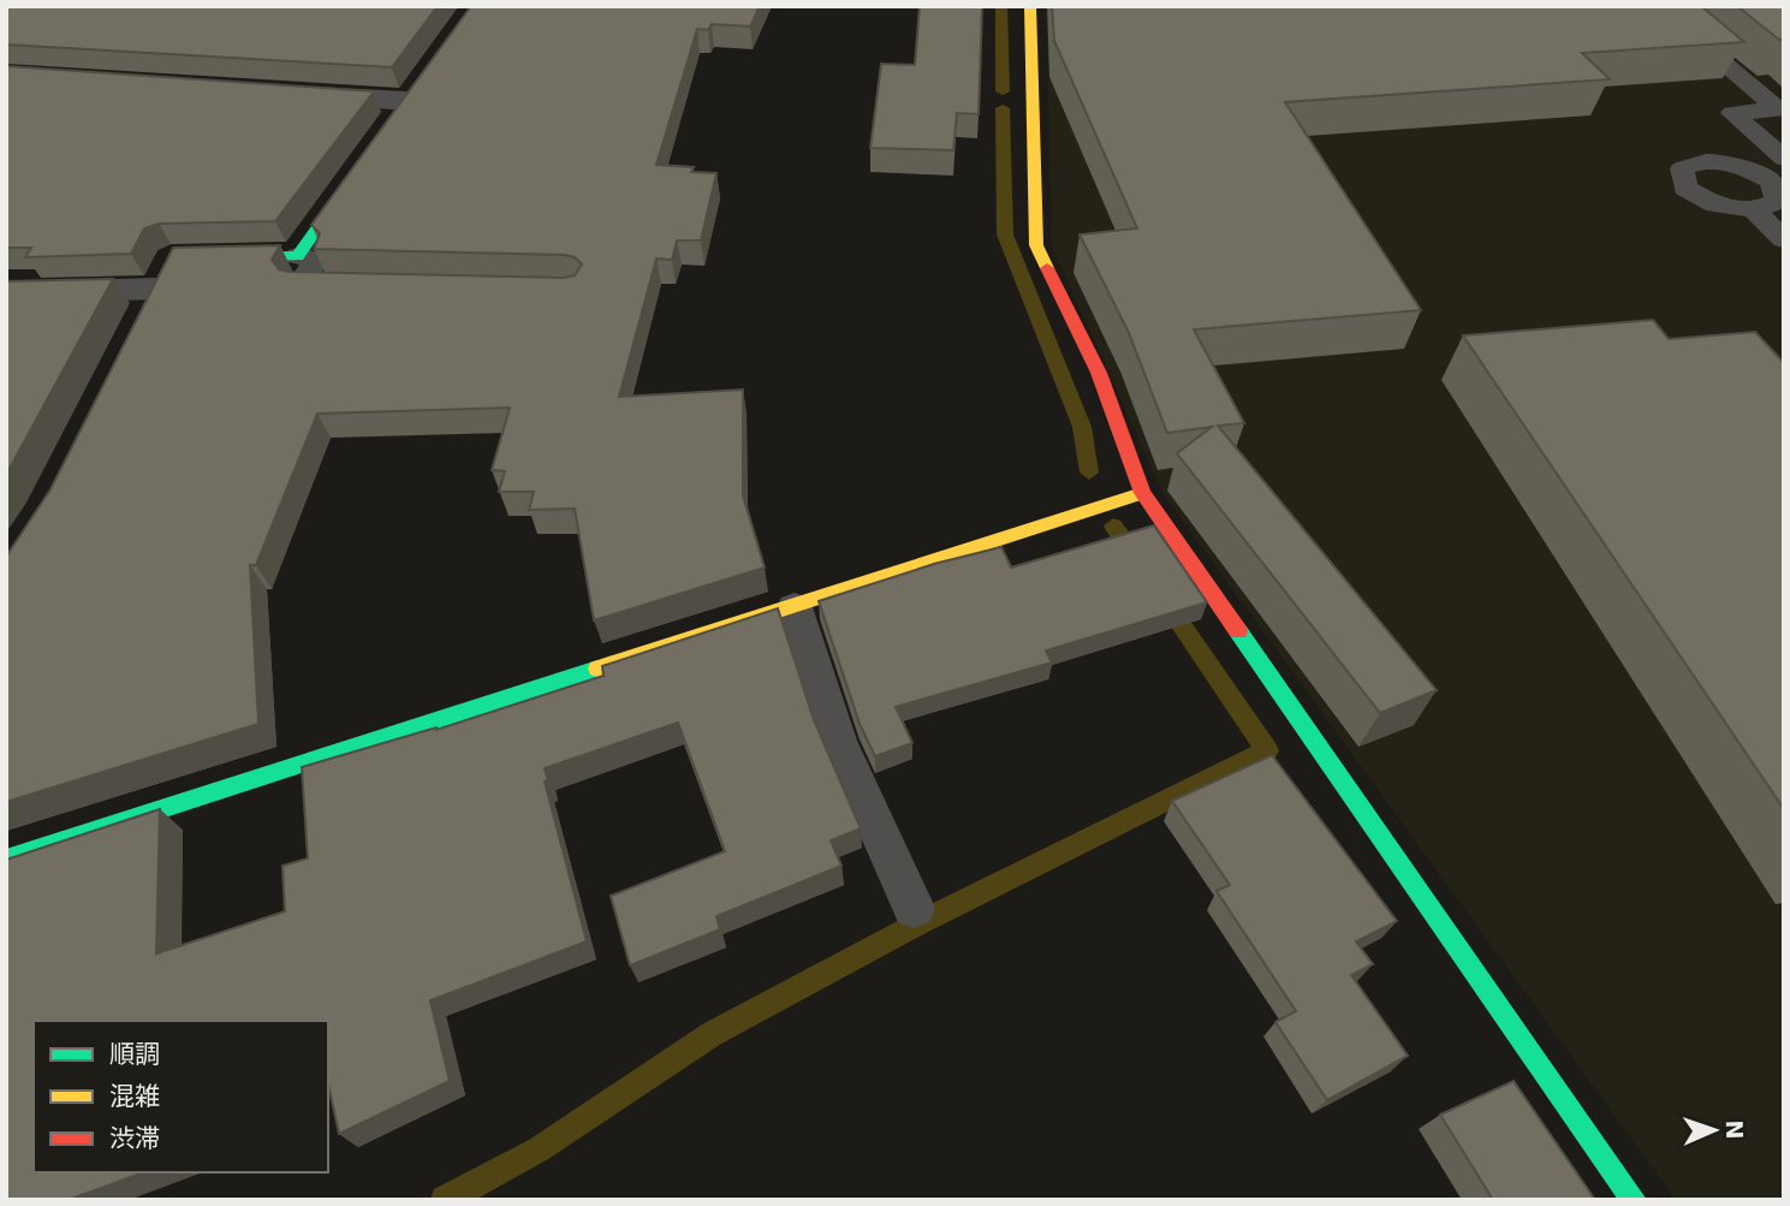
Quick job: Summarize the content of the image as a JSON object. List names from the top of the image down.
{
  "legend": ["順調", "混雑", "渋滞"],
  "north": "right"
}
